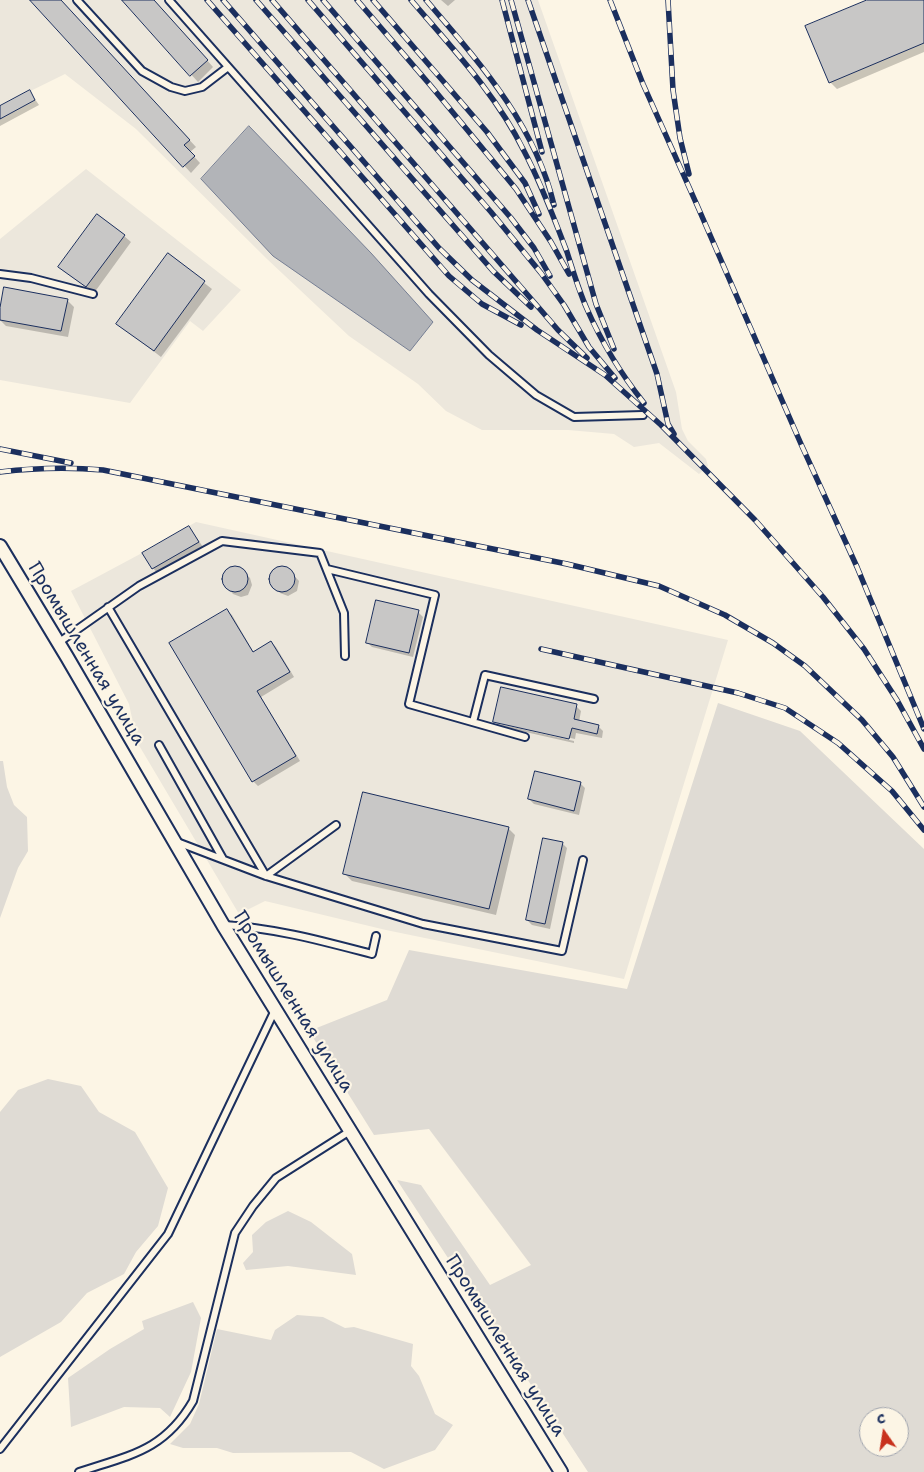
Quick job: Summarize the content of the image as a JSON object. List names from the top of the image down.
{
  "streets": {
    "street": ["Промышленная улица"]
  },
  "north": "top"
}
